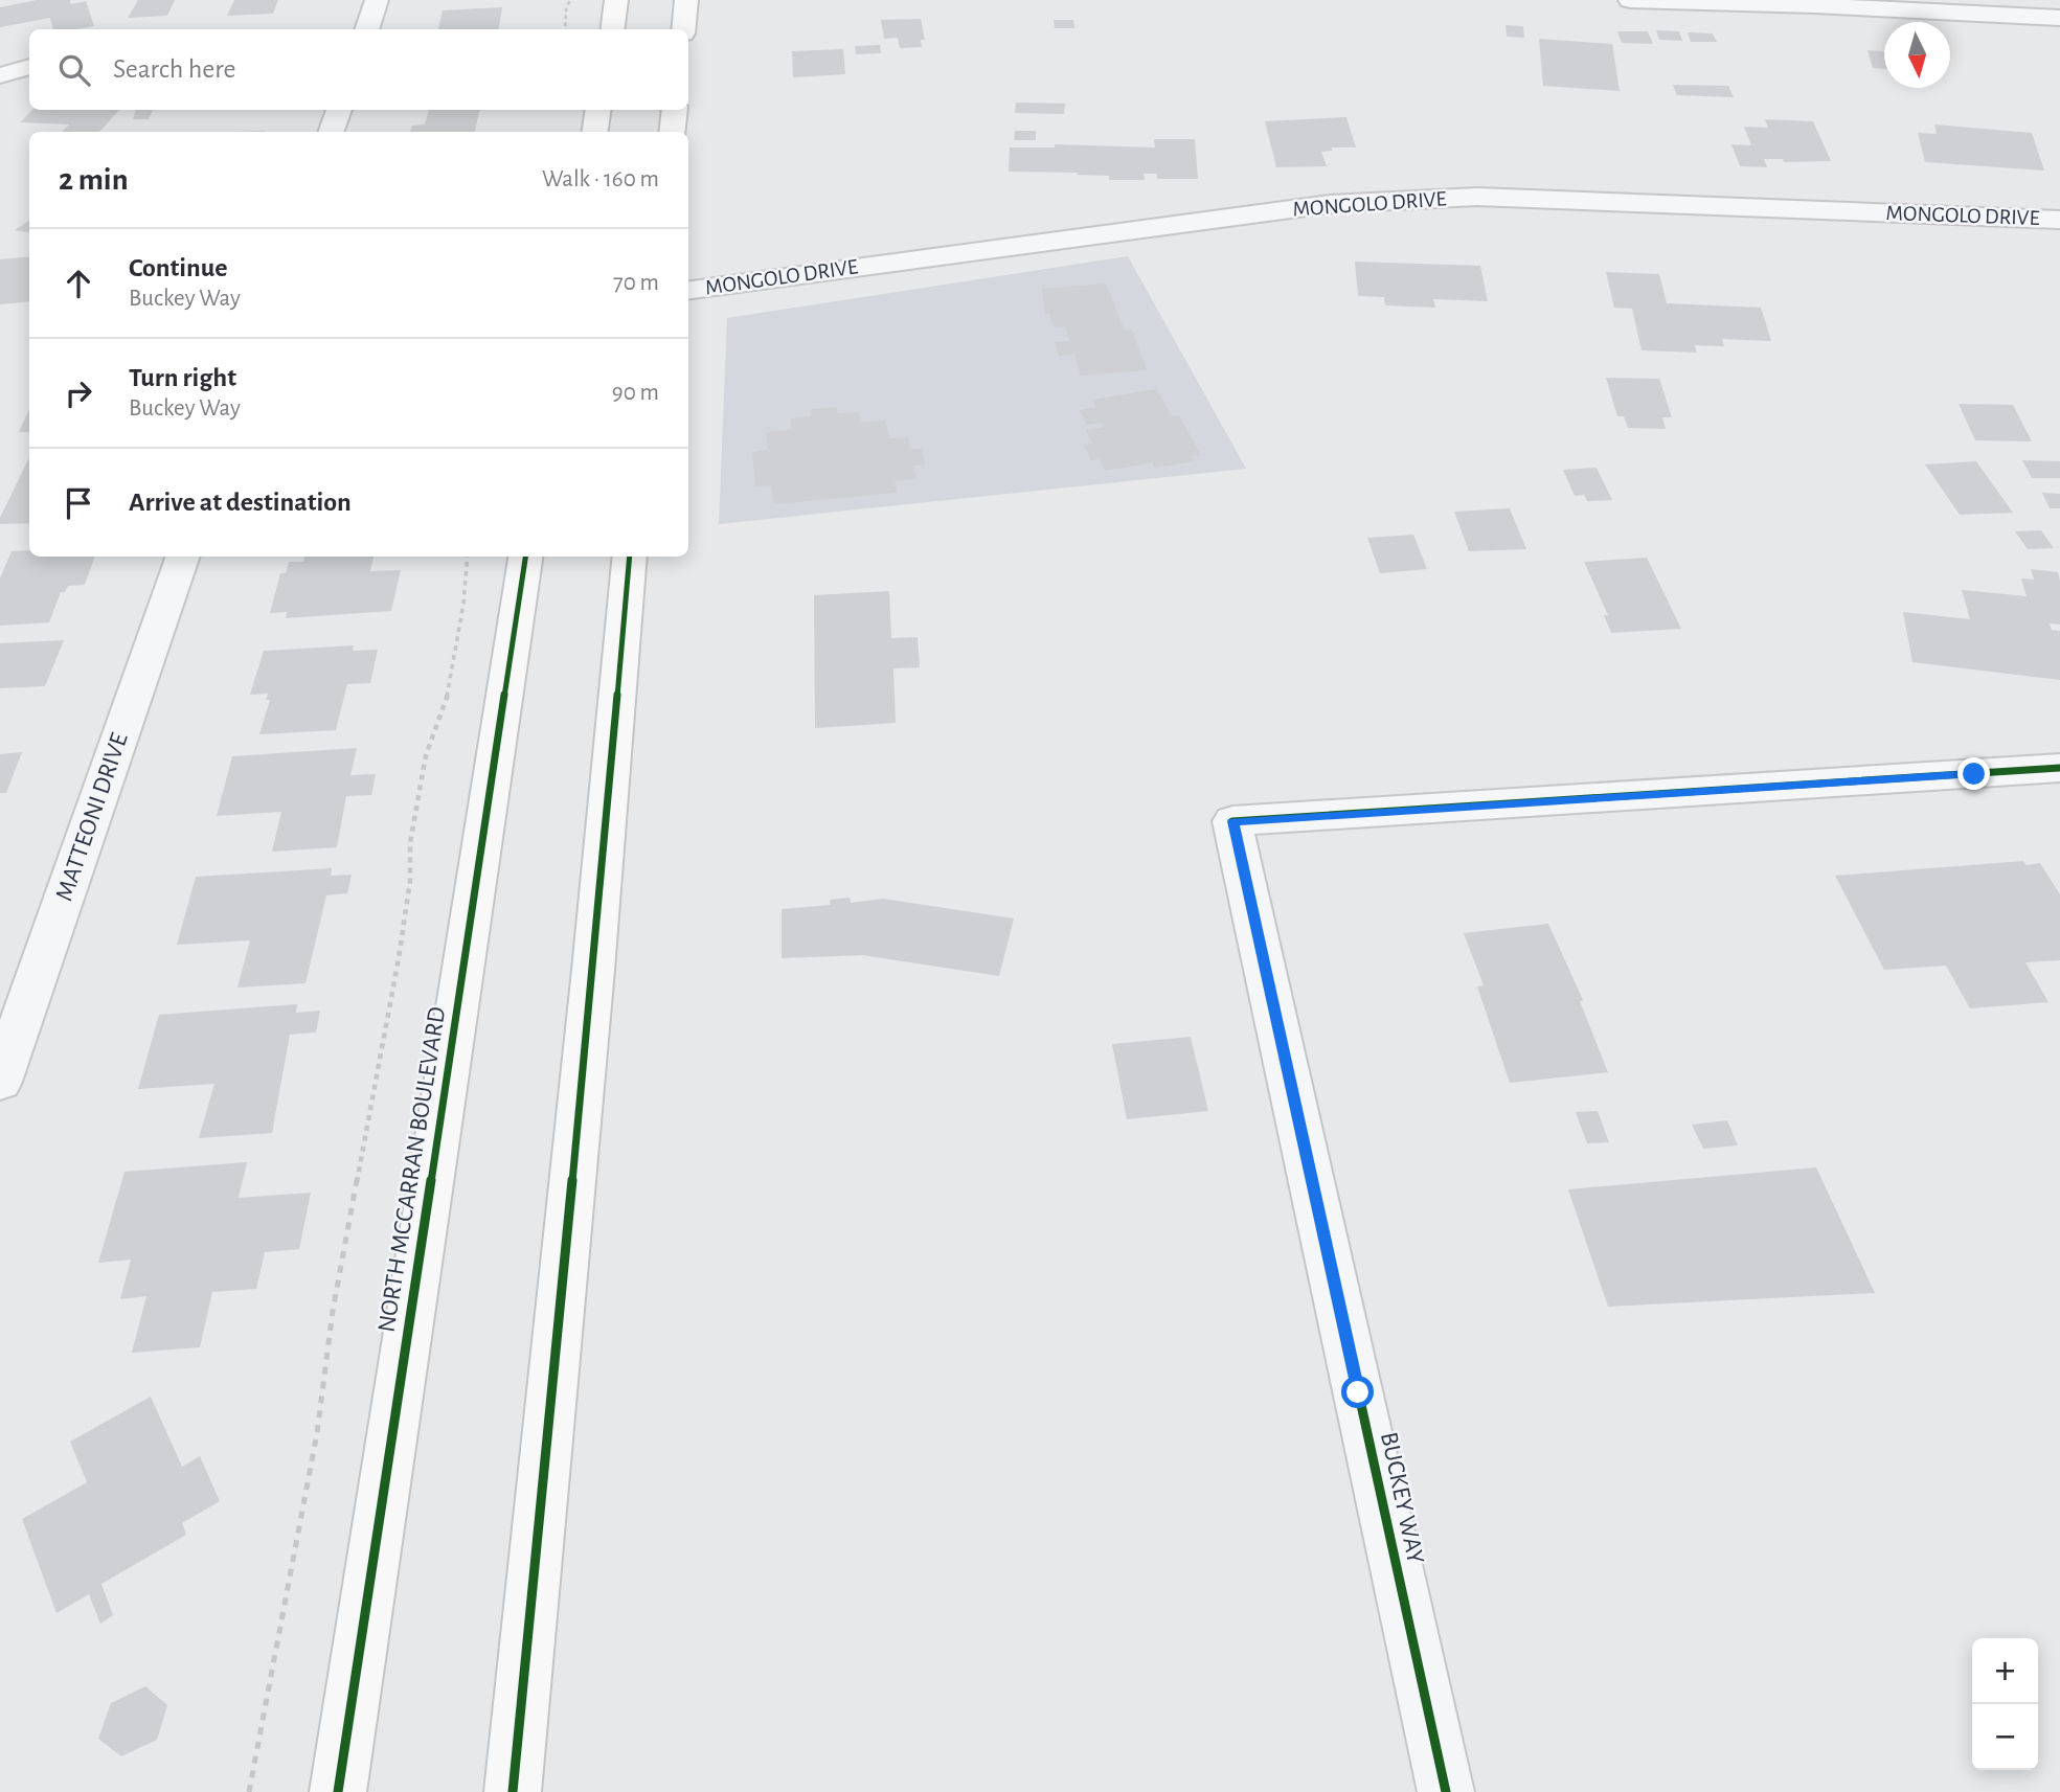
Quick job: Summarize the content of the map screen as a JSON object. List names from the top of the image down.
{
  "streets": {
    "main road": ["NORTH MCCARRAN BOULEVARD"],
    "street": ["MONGOLO DRIVE", "MATTEONI DRIVE", "BUCKEY WAY"]
  },
  "north": "bottom",
  "page": {
    "search": "Search here",
    "heading": ["2 min", "Walk · 160 m"],
    "list": [
      ["Continue", "Buckey Way", "70 m"],
      ["Turn right", "Buckey Way", "90 m"],
      "Arrive at destination"
    ],
    "map_buttons": ["+", "−"]
  }
}
